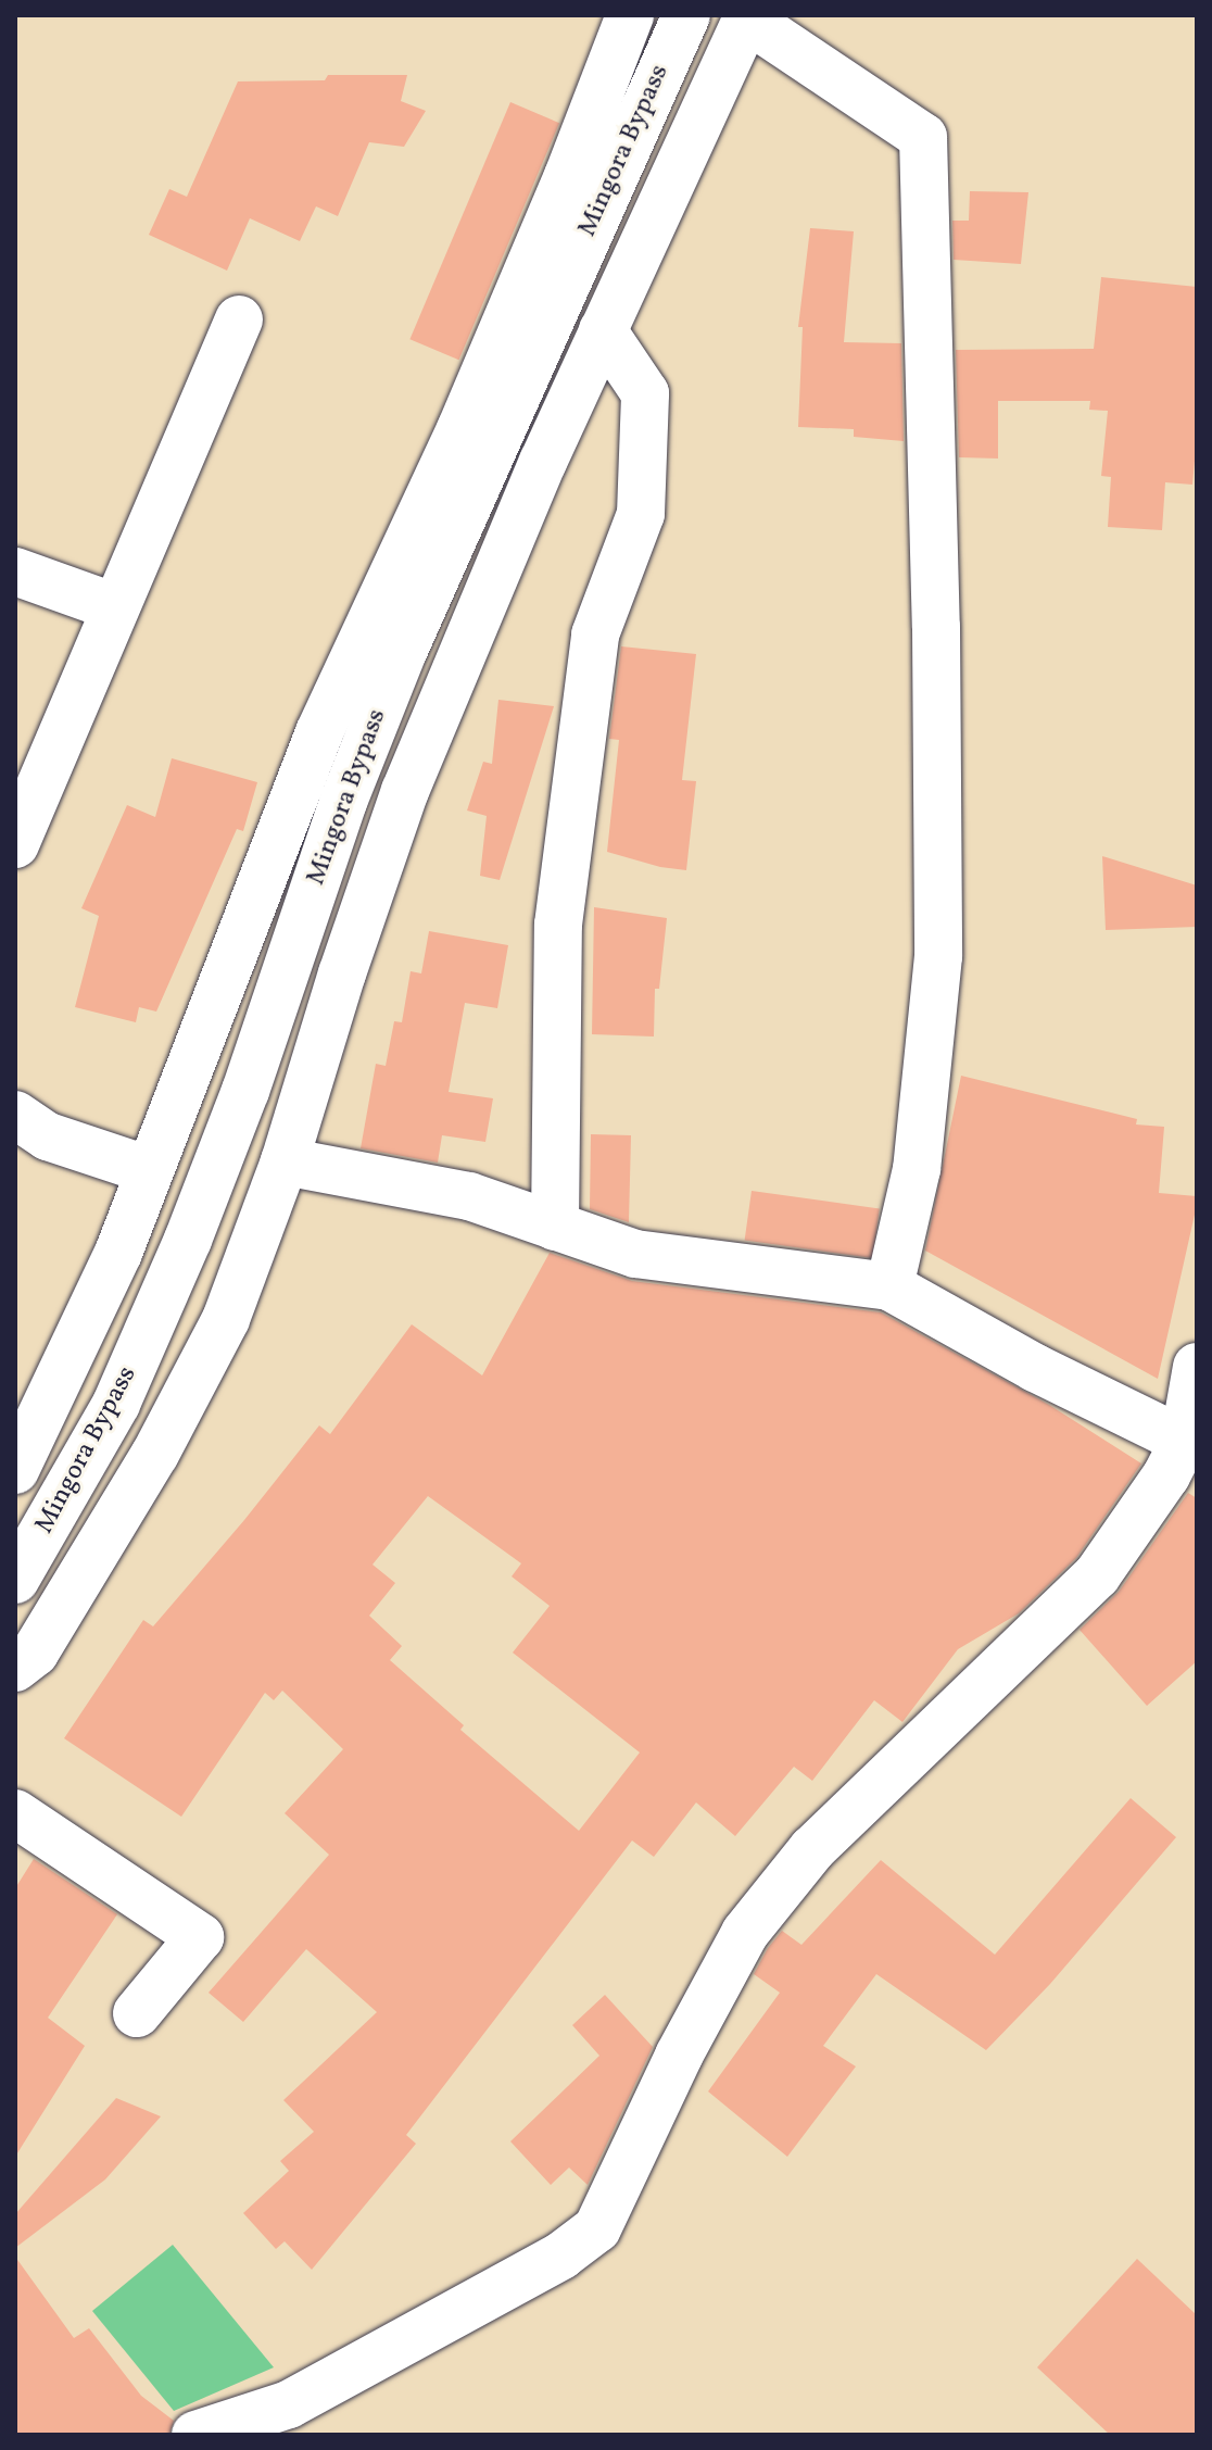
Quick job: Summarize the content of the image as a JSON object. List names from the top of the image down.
{
  "streets": {
    "main road": ["Mingora Bypass"]
  }
}
